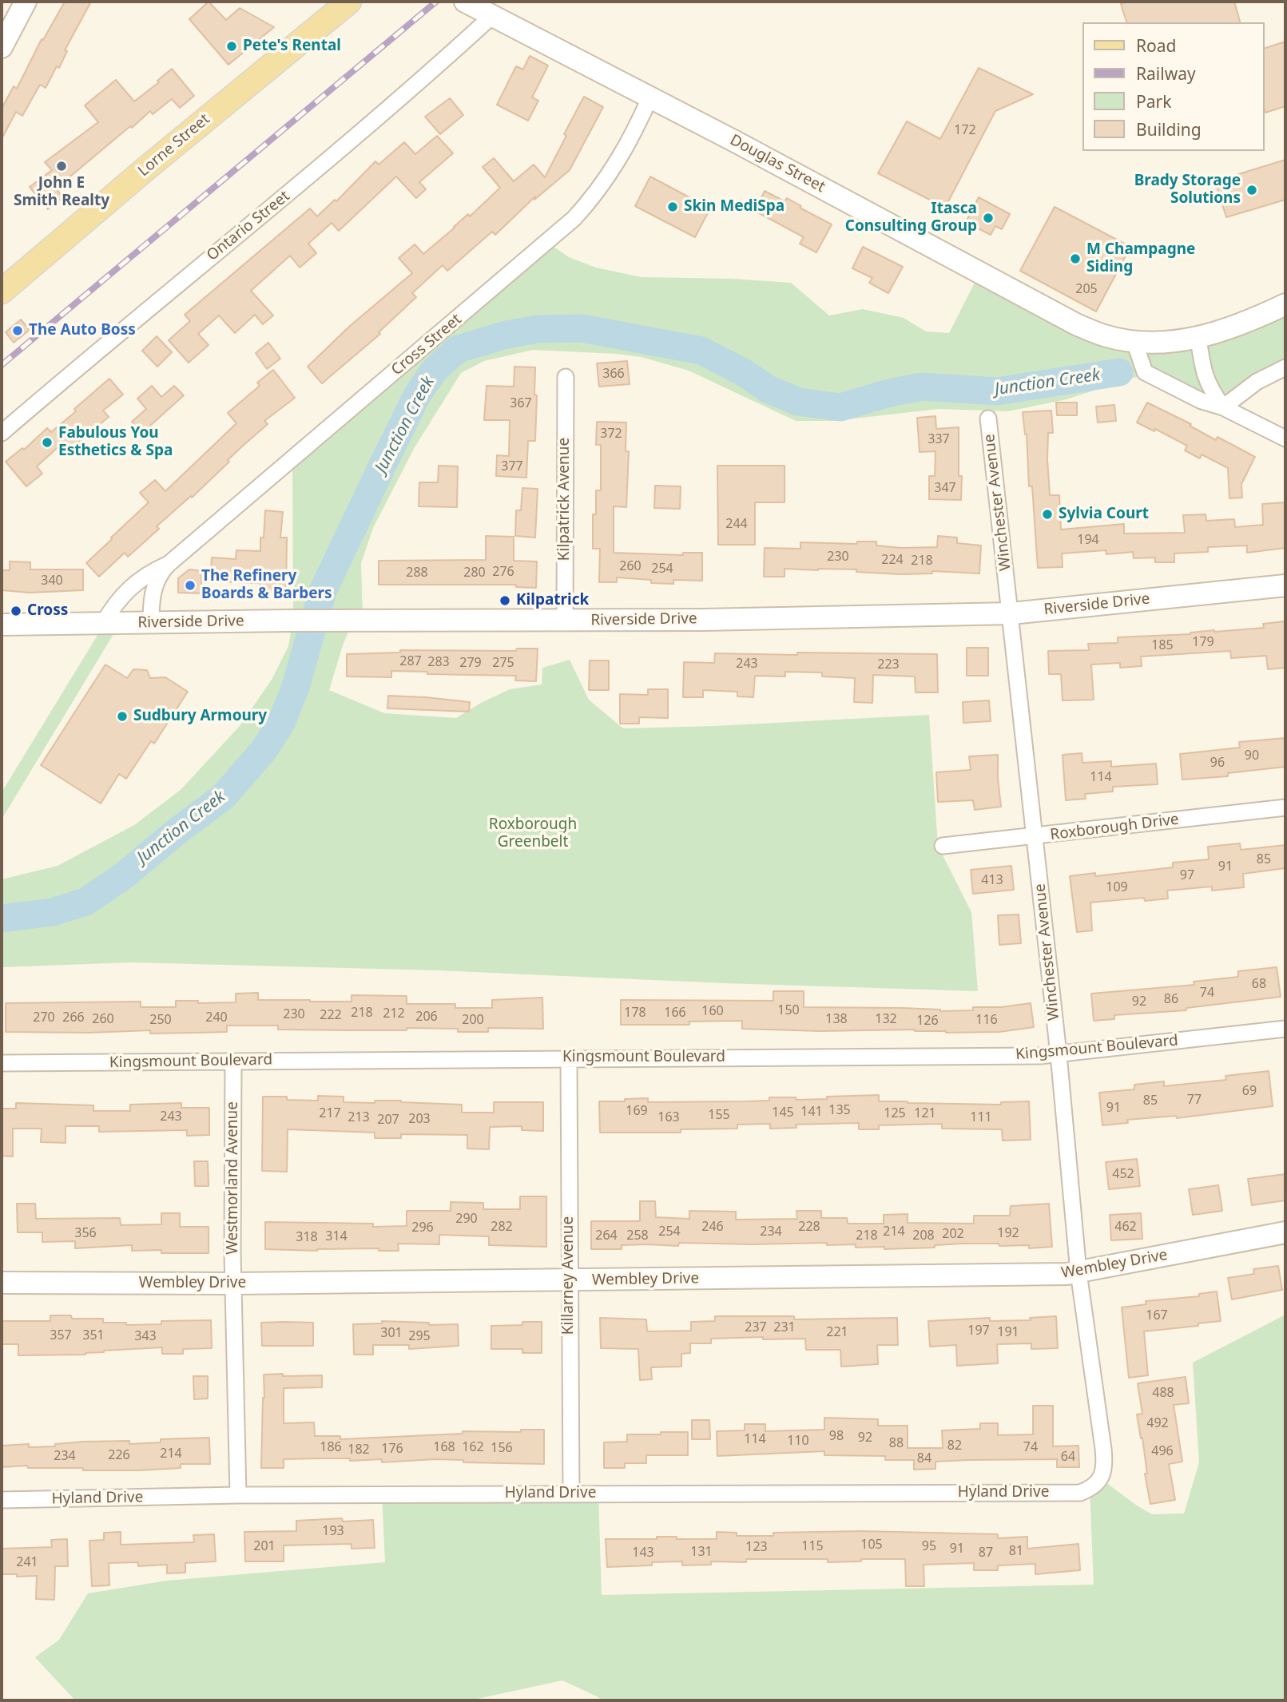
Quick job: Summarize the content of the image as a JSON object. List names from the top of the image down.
{
  "streets": {
    "main road": ["Lorne Street"],
    "street": [
      "Douglas Street",
      "Ontario Street",
      "Cross Street",
      "Kilpatrick Avenue",
      "Winchester Avenue",
      "Riverside Drive",
      "Roxborough Drive",
      "Kingsmount Boulevard",
      "Westmorland Avenue",
      "Wembley Drive",
      "Killarney Avenue",
      "Hyland Drive"
    ]
  },
  "crossings": [
    ["Douglas Street", "Ontario Street"],
    ["Douglas Street", "Cross Street"],
    ["Cross Street", "Riverside Drive"],
    ["Kilpatrick Avenue", "Riverside Drive"],
    ["Winchester Avenue", "Riverside Drive"],
    ["Winchester Avenue", "Roxborough Drive"],
    ["Winchester Avenue", "Kingsmount Boulevard"],
    ["Winchester Avenue", "Wembley Drive"],
    ["Winchester Avenue", "Hyland Drive"],
    ["Kingsmount Boulevard", "Westmorland Avenue"],
    ["Kingsmount Boulevard", "Killarney Avenue"],
    ["Westmorland Avenue", "Wembley Drive"],
    ["Westmorland Avenue", "Hyland Drive"],
    ["Wembley Drive", "Killarney Avenue"],
    ["Killarney Avenue", "Hyland Drive"]
  ],
  "water": ["Junction Creek"],
  "parks": ["Roxborough Greenbelt"],
  "places": [
    "Pete's Rental",
    "John E Smith Realty",
    "Brady Storage Solutions",
    "Skin MediSpa",
    "Itasca Consulting Group",
    "M Champagne Siding",
    "The Auto Boss",
    "Fabulous You Esthetics & Spa",
    "Sylvia Court",
    "The Refinery Boards & Barbers",
    "Kilpatrick",
    "Cross",
    "Sudbury Armoury"
  ],
  "house_numbers": [
    "172",
    "205",
    "366",
    "367",
    "372",
    "337",
    "377",
    "347",
    "244",
    "194",
    "230",
    "224",
    "218",
    "260",
    "254",
    "276",
    "288",
    "280",
    "340",
    "179",
    "185",
    "287",
    "283",
    "279",
    "275",
    "243",
    "223",
    "90",
    "96",
    "114",
    "85",
    "91",
    "97",
    "413",
    "109",
    "68",
    "74",
    "86",
    "92",
    "150",
    "160",
    "218",
    "178",
    "166",
    "212",
    "230",
    "222",
    "206",
    "270",
    "266",
    "240",
    "260",
    "138",
    "132",
    "250",
    "200",
    "116",
    "126",
    "69",
    "77",
    "85",
    "91",
    "135",
    "169",
    "141",
    "145",
    "217",
    "125",
    "121",
    "155",
    "243",
    "213",
    "163",
    "111",
    "203",
    "207",
    "452",
    "290",
    "282",
    "246",
    "228",
    "462",
    "296",
    "254",
    "234",
    "214",
    "356",
    "192",
    "202",
    "264",
    "258",
    "218",
    "208",
    "314",
    "318",
    "167",
    "237",
    "231",
    "197",
    "221",
    "191",
    "301",
    "357",
    "351",
    "343",
    "295",
    "488",
    "492",
    "98",
    "92",
    "114",
    "110",
    "88",
    "82",
    "186",
    "168",
    "162",
    "74",
    "156",
    "176",
    "182",
    "496",
    "214",
    "226",
    "234",
    "64",
    "84",
    "193",
    "105",
    "201",
    "115",
    "95",
    "123",
    "91",
    "81",
    "131",
    "143",
    "87",
    "241"
  ],
  "legend": [
    "Road",
    "Railway",
    "Park",
    "Building"
  ]
}
